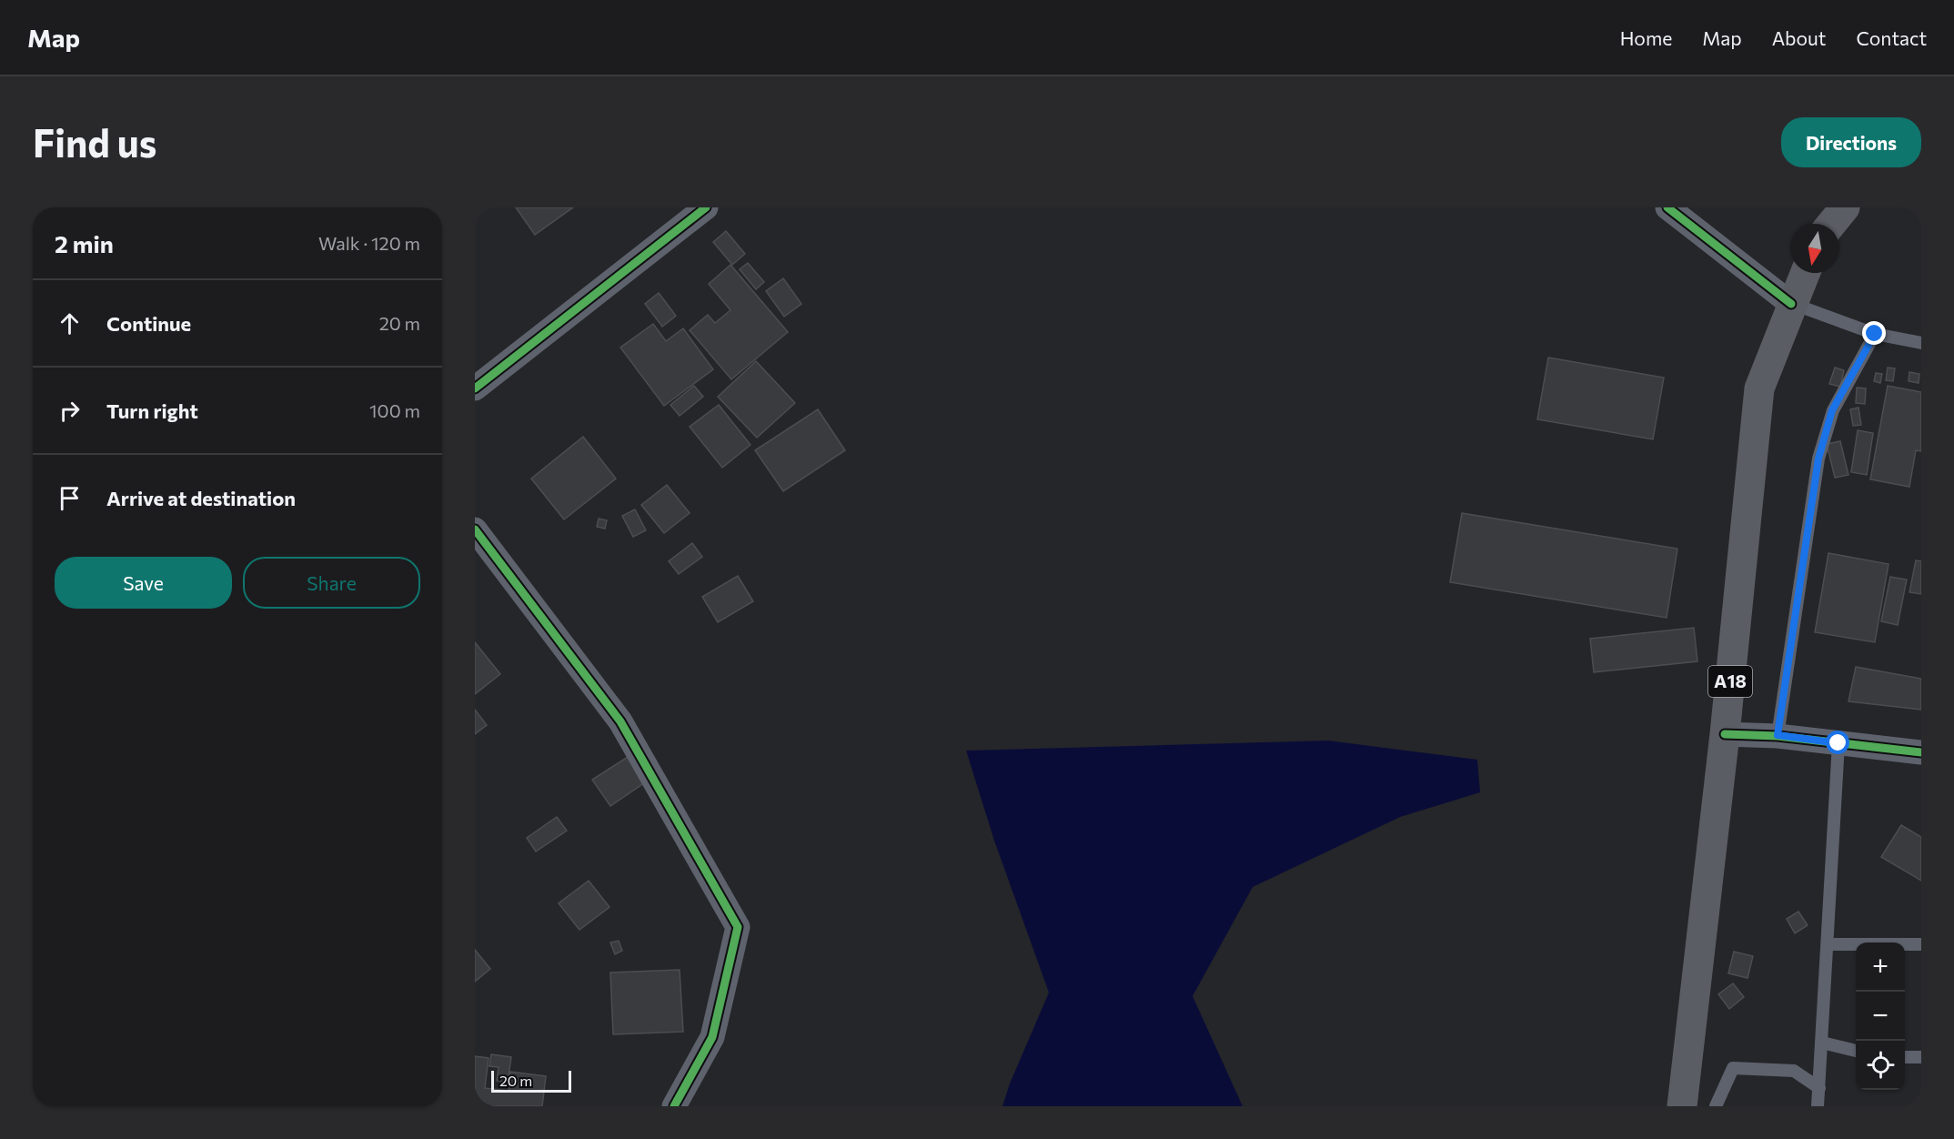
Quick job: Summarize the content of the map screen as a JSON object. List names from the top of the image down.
{
  "streets": {
    "highway": ["A18"]
  },
  "scale_bar": "20 m",
  "north": "bottom",
  "page": {
    "header": "Map",
    "nav": [
      "Home",
      "Map",
      "About",
      "Contact"
    ],
    "buttons": [
      "Directions",
      ["Save", "Share"]
    ],
    "title": "Find us",
    "heading": ["2 min", "Walk · 120 m"],
    "list": [
      ["Continue", "20 m"],
      ["Turn right", "100 m"],
      "Arrive at destination"
    ],
    "map_buttons": ["+", "−"],
    "scale": "20 m"
  }
}
